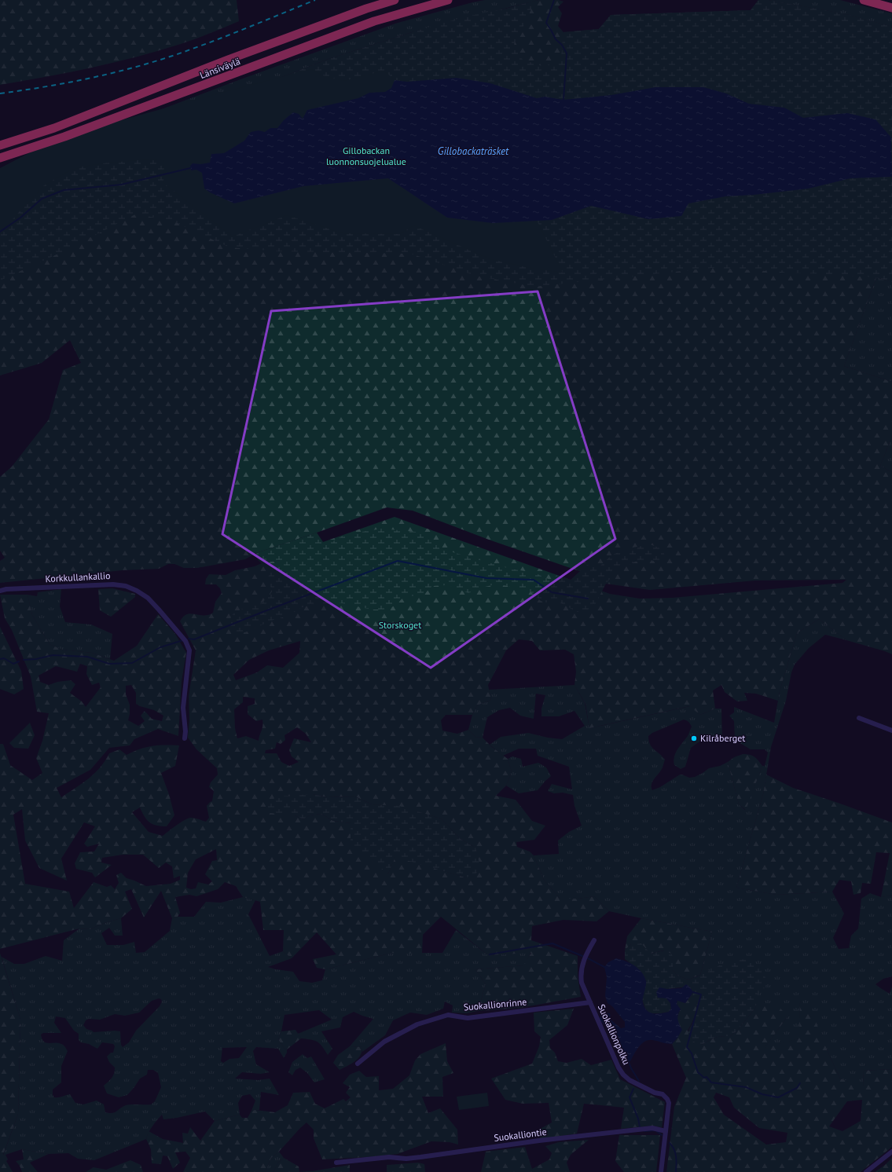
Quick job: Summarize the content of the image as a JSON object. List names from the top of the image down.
{
  "streets": {
    "highway": ["Länsiväylä"],
    "street": [
      "Korkkullankallio",
      "Suokallionrinne",
      "Suokallionpolku",
      "Suokalliontie"
    ]
  },
  "crossings": [
    ["Suokallionrinne", "Suokallionpolku"],
    ["Suokallionpolku", "Suokalliontie"]
  ],
  "water": ["Gillobackaträsket"],
  "parks": ["Gillobackan luonnonsuojelualue", "Storskoget"],
  "places": ["Kilråberget"]
}
